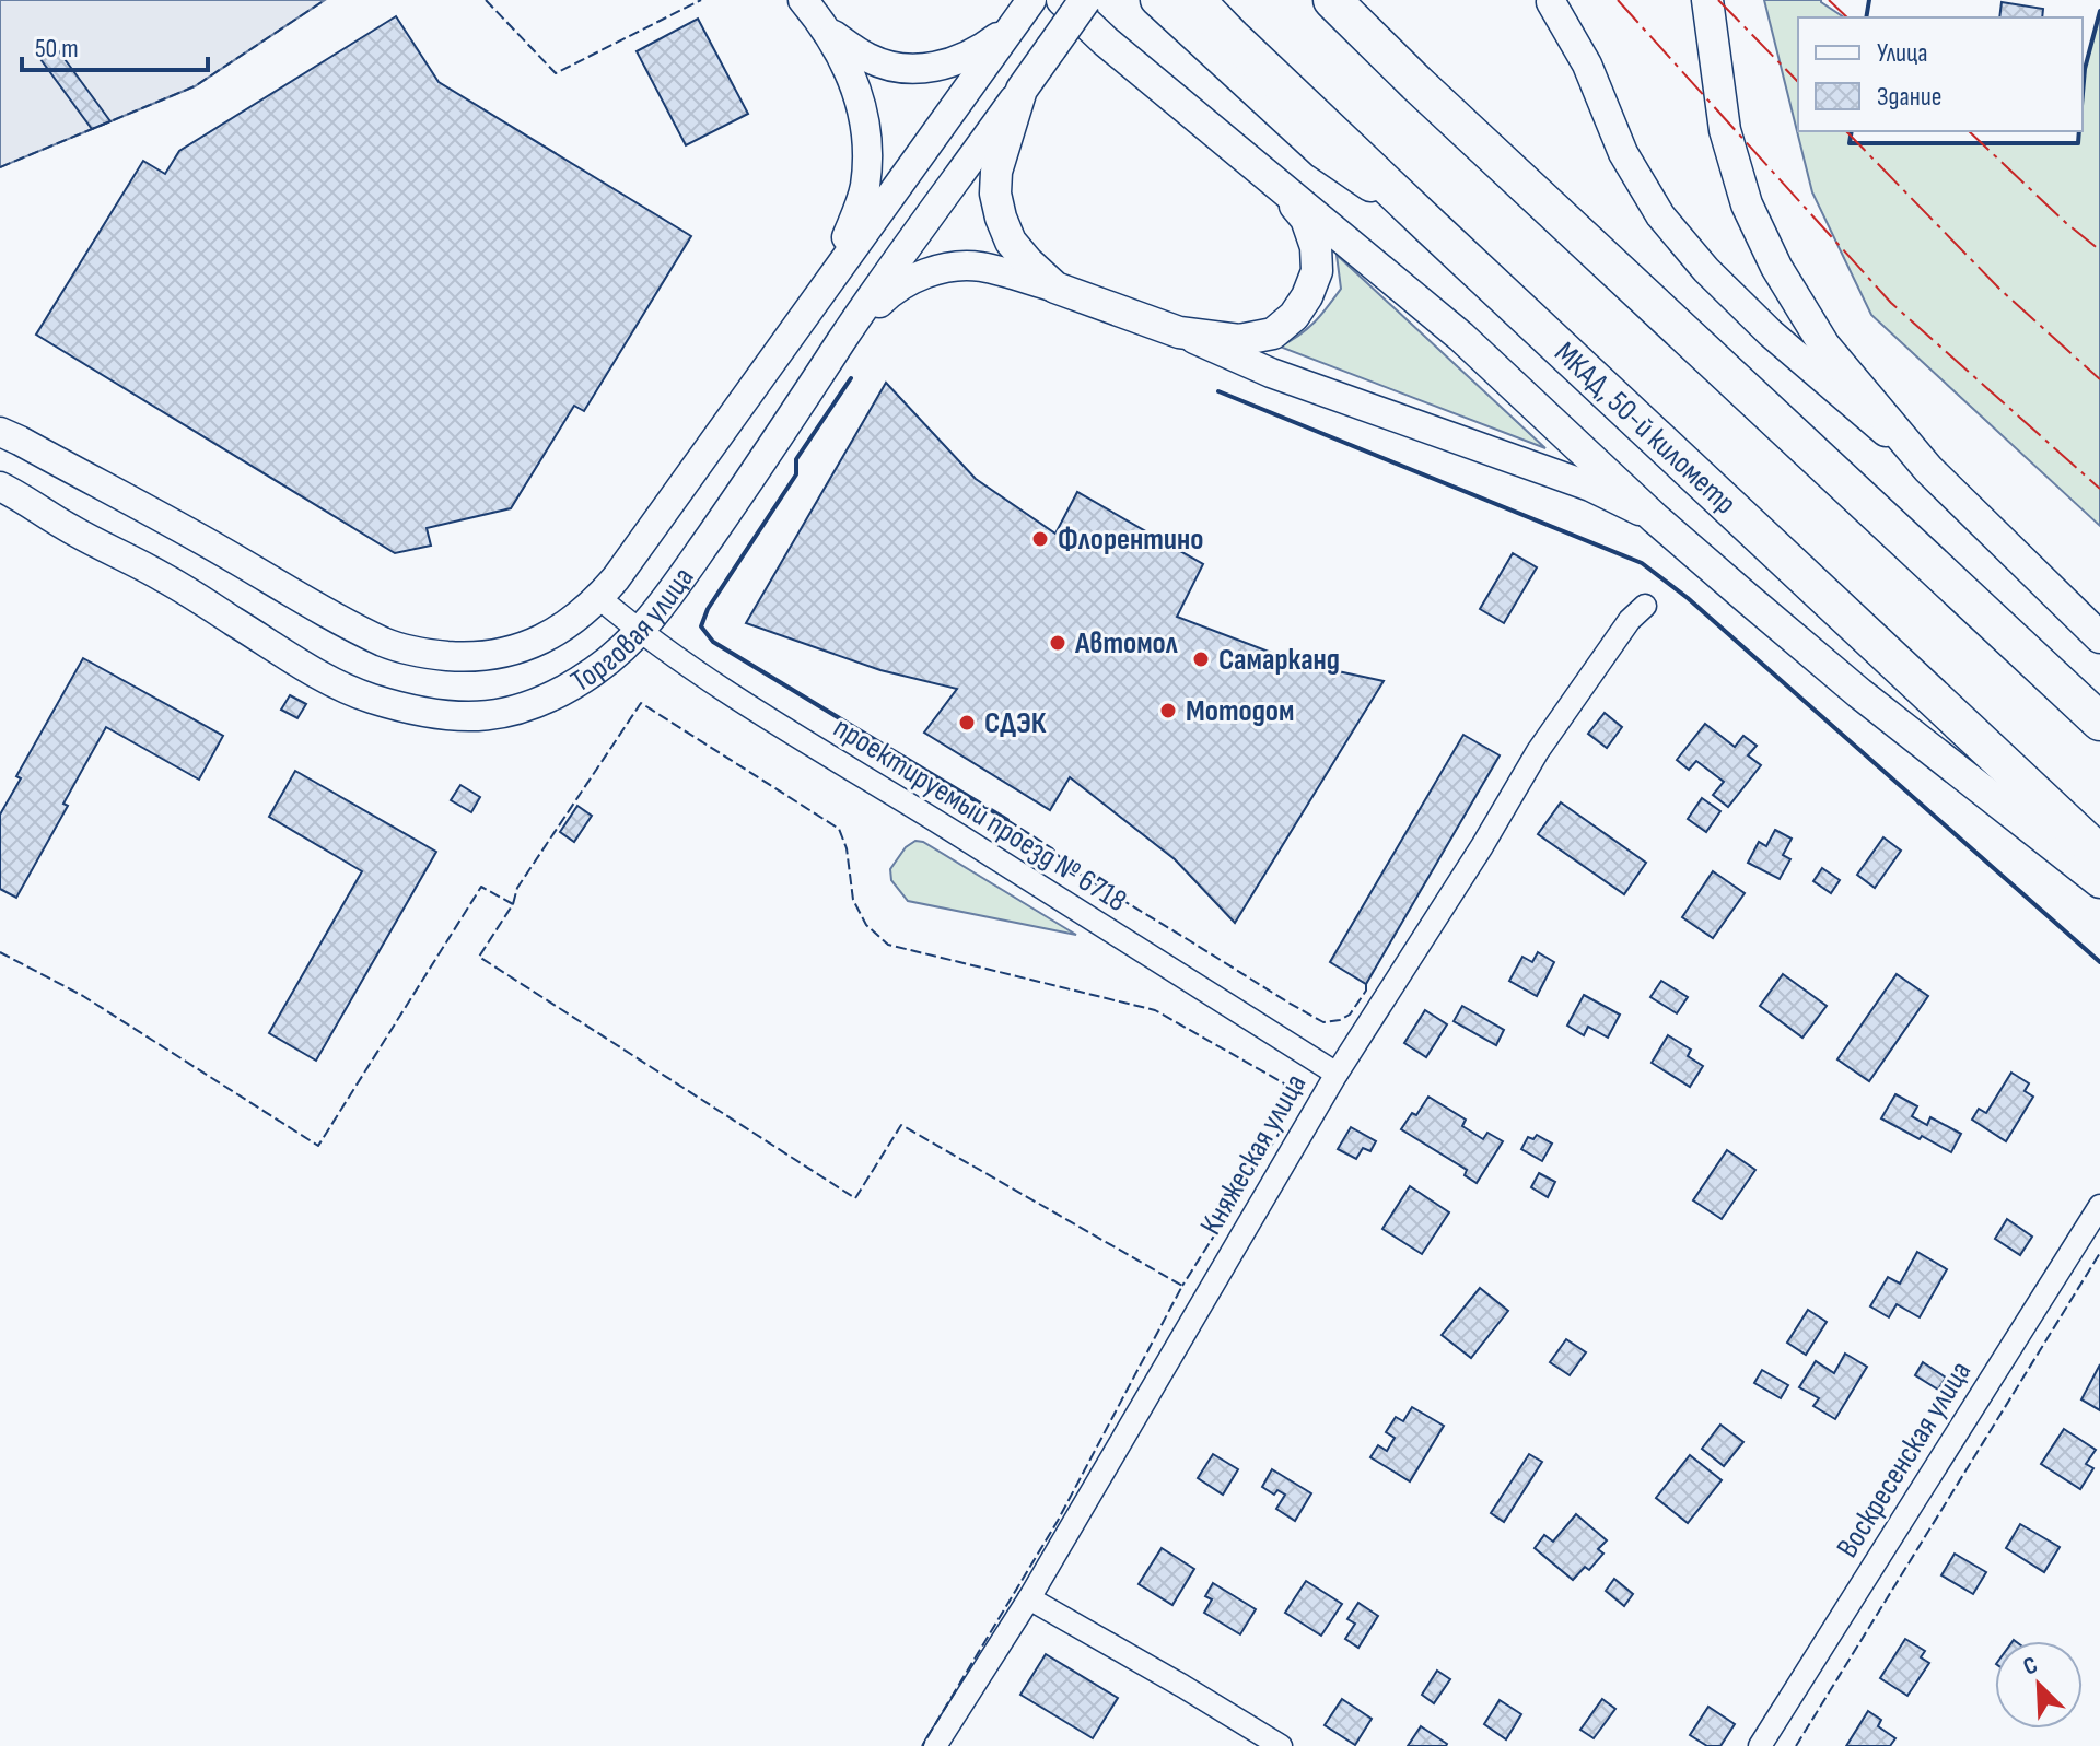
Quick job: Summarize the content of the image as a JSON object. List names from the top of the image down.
{
  "streets": {
    "highway": ["МКАД, 50-й километр"],
    "main road": ["Торговая улица"],
    "street": ["проектируемый проезд № 6718", "Княжеская улица", "Воскресенская улица"]
  },
  "crossings": [
    ["Торговая улица", "проектируемый проезд № 6718"],
    ["проектируемый проезд № 6718", "Княжеская улица"]
  ],
  "places": [
    "Флорентино",
    "Автомол",
    "Самарканд",
    "Мотодом",
    "СДЭК"
  ],
  "legend": ["Улица", "Здание"],
  "scale_bar": "50 m",
  "north": "top left"
}
